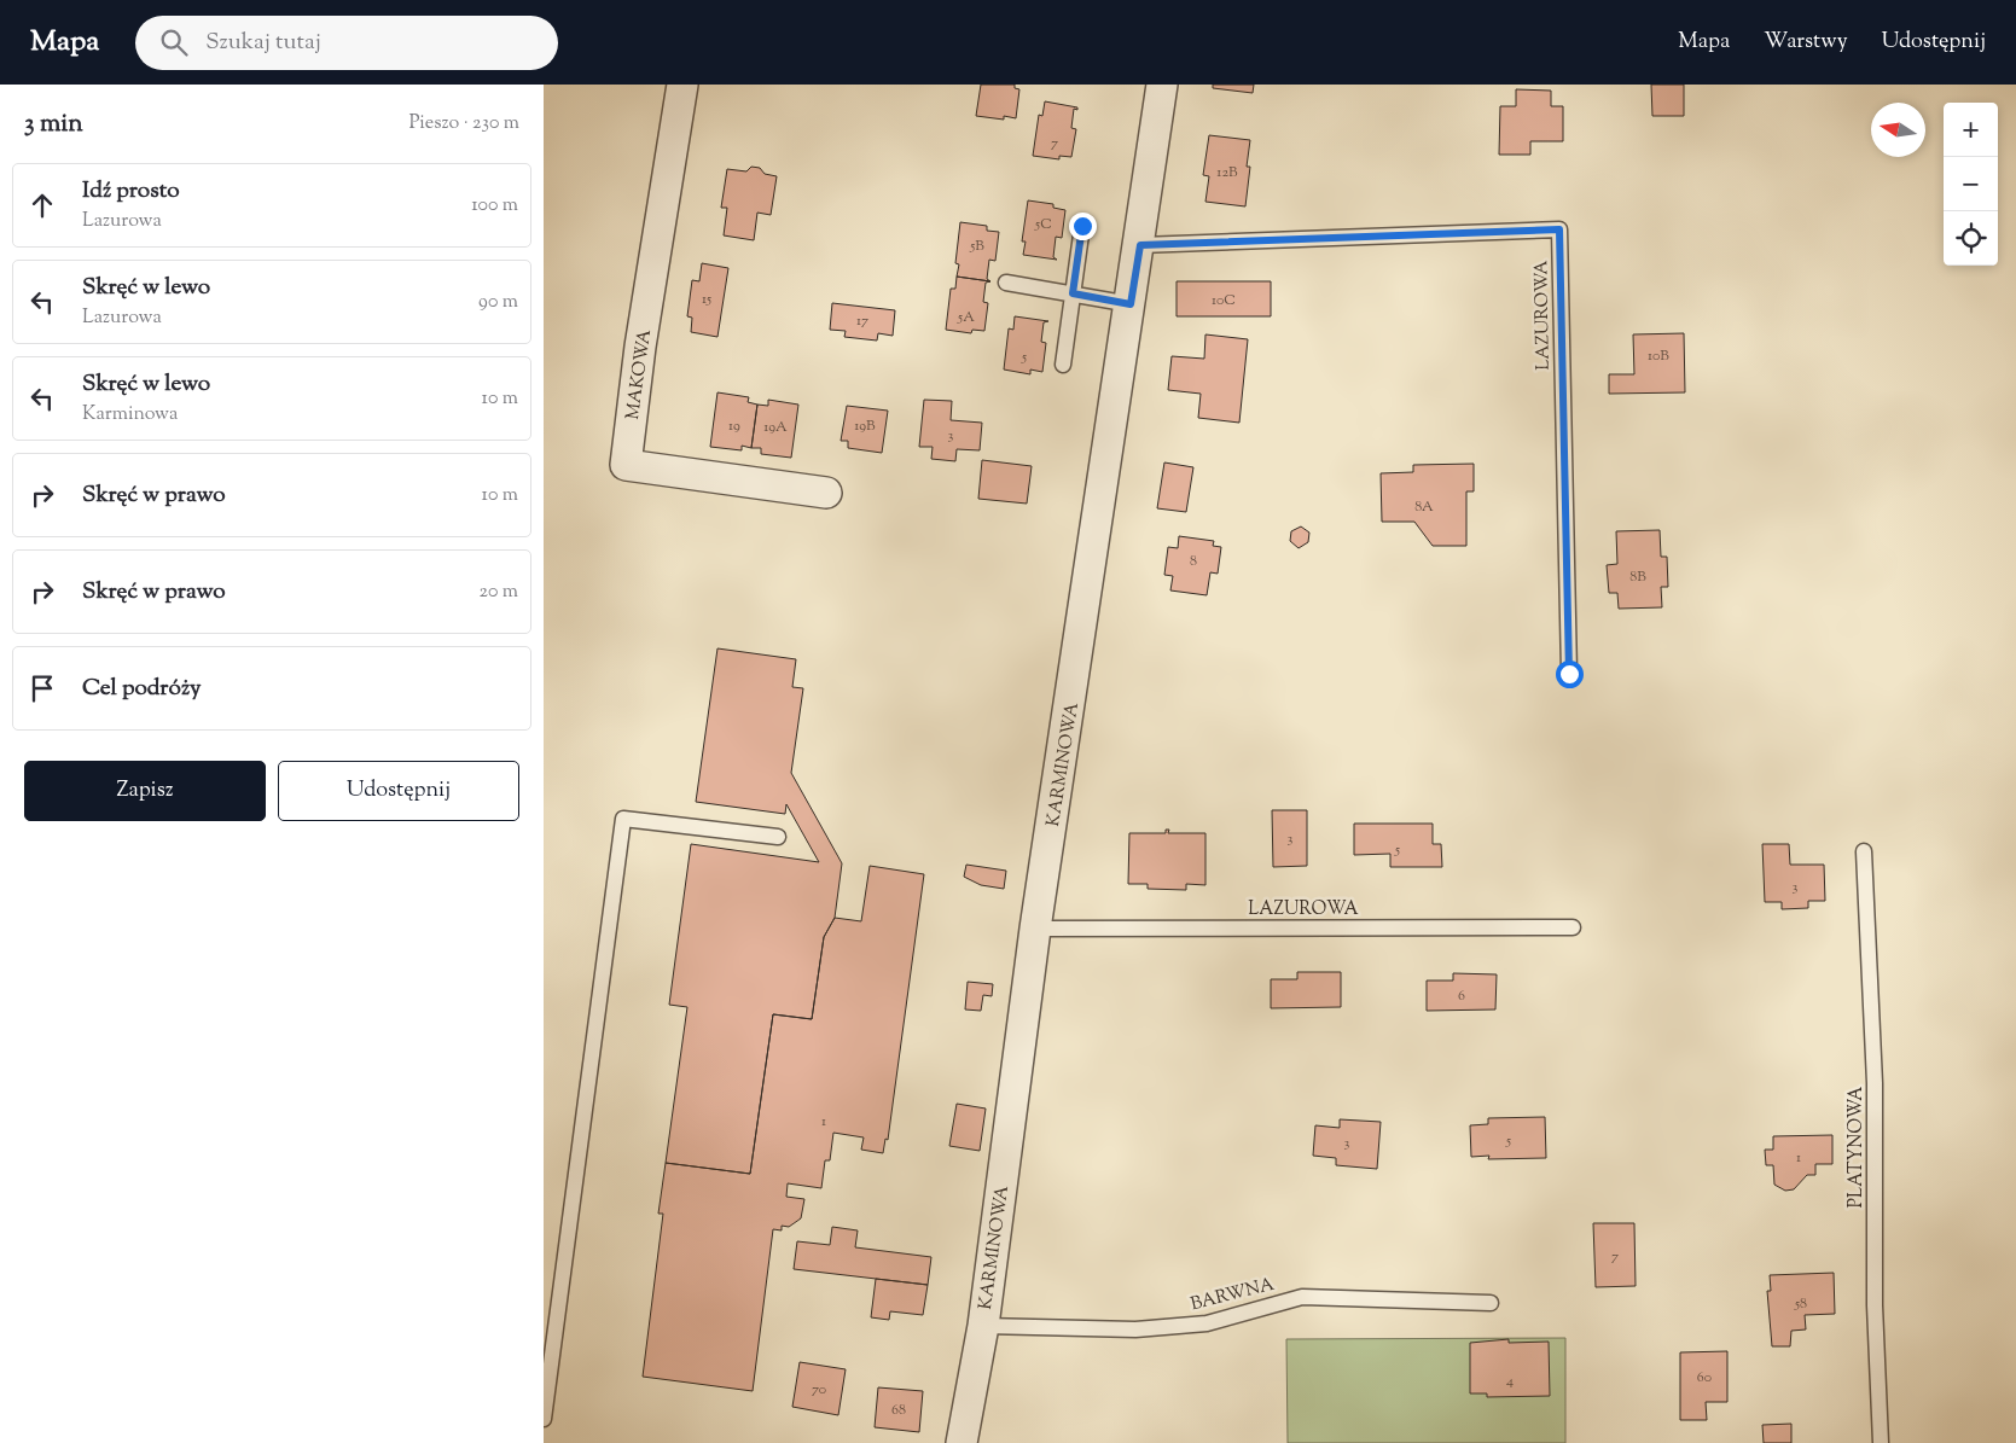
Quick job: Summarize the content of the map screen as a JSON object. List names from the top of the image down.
{
  "streets": {
    "street": ["MAKOWA", "KARMINOWA"],
    "lane": ["LAZUROWA", "PLATYNOWA", "BARWNA"]
  },
  "crossings": [
    ["LAZUROWA", "KARMINOWA"],
    ["KARMINOWA", "BARWNA"]
  ],
  "house_numbers": [
    "7",
    "12B",
    "5C",
    "5B",
    "15",
    "10C",
    "5A",
    "17",
    "10B",
    "5",
    "19",
    "19B",
    "19A",
    "3",
    "8A",
    "8",
    "8B",
    "3",
    "5",
    "3",
    "6",
    "1",
    "5",
    "3",
    "1",
    "7",
    "58",
    "60",
    "4",
    "70",
    "68"
  ],
  "north": "left",
  "page": {
    "header": "Mapa",
    "search": "Szukaj tutaj",
    "nav": ["Mapa", "Warstwy", "Udostępnij"],
    "heading": ["3 min", "Pieszo · 230 m"],
    "map_buttons": ["+", "−"],
    "list": [
      ["Idź prosto", "Lazurowa", "100 m"],
      ["Skręć w lewo", "Lazurowa", "90 m"],
      ["Skręć w lewo", "Karminowa", "10 m"],
      ["Skręć w prawo", "10 m"],
      ["Skręć w prawo", "20 m"],
      "Cel podróży"
    ],
    "buttons": ["Zapisz", "Udostępnij"]
  }
}
